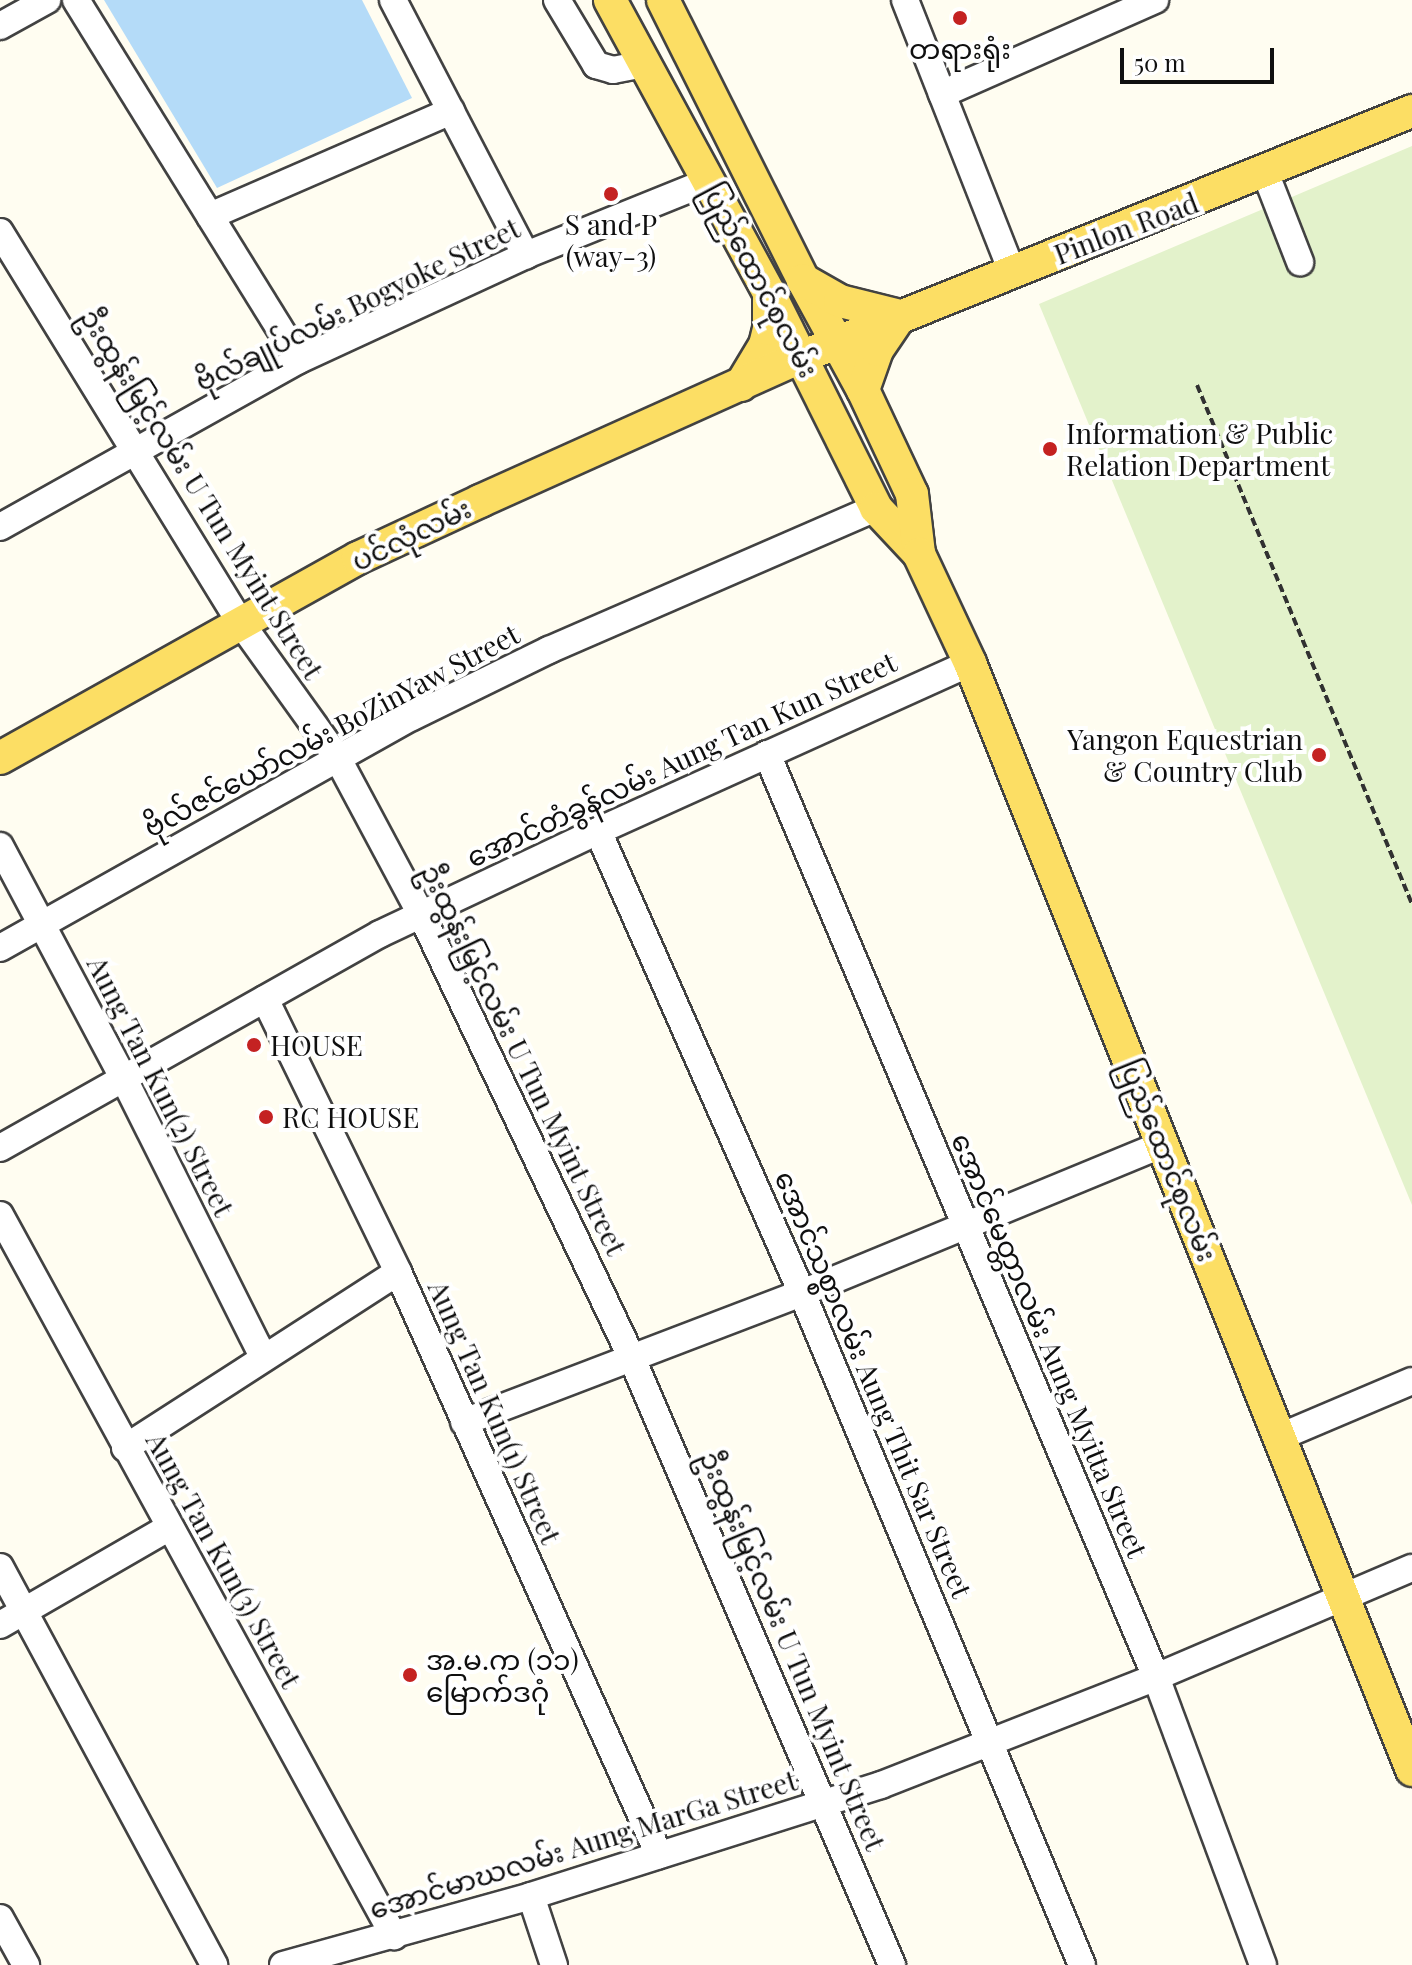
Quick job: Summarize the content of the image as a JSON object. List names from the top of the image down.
{
  "streets": {
    "main road": ["Pinlon Road", "ပြည်ထောင်စုလမ်း", "ပင်လုံလမ်း"],
    "street": [
      "ဗိုလ်ချုပ်လမ်း Bogyoke Street",
      "ဦးထွန်းမြင့်လမ်း U Tun Myint Street",
      "ဗိုလ်ဇင်ယော်လမ်း BoZinYaw Street",
      "အောင်တံခွန်လမ်း Aung Tan Kun Street",
      "Aung Tan Kun(2) Street",
      "အောင်မေတ္တာလမ်း Aung Myitta Street",
      "အောင်သစ္စာလမ်း Aung Thit Sar Street",
      "Aung Tan Kun(1) Street",
      "Aung Tan Kun(3) Street",
      "အောင်မာဃလမ်း Aung MarGa Street"
    ]
  },
  "crossings": [
    ["Pinlon Road", "ပြည်ထောင်စုလမ်း"],
    ["Pinlon Road", "ပင်လုံလမ်း"],
    ["ပြည်ထောင်စုလမ်း", "ဗိုလ်ချုပ်လမ်း Bogyoke Street"],
    ["ပြည်ထောင်စုလမ်း", "ပင်လုံလမ်း"],
    ["ပြည်ထောင်စုလမ်း", "ဗိုလ်ဇင်ယော်လမ်း BoZinYaw Street"],
    ["ပြည်ထောင်စုလမ်း", "အောင်တံခွန်လမ်း Aung Tan Kun Street"],
    ["ပြည်ထောင်စုလမ်း", "အောင်မာဃလမ်း Aung MarGa Street"],
    ["ဗိုလ်ချုပ်လမ်း Bogyoke Street", "ဦးထွန်းမြင့်လမ်း U Tun Myint Street"],
    ["ဦးထွန်းမြင့်လမ်း U Tun Myint Street", "ပင်လုံလမ်း"],
    ["ဦးထွန်းမြင့်လမ်း U Tun Myint Street", "ဗိုလ်ဇင်ယော်လမ်း BoZinYaw Street"],
    ["ဦးထွန်းမြင့်လမ်း U Tun Myint Street", "အောင်တံခွန်လမ်း Aung Tan Kun Street"],
    ["ဦးထွန်းမြင့်လမ်း U Tun Myint Street", "အောင်မာဃလမ်း Aung MarGa Street"],
    ["ဗိုလ်ဇင်ယော်လမ်း BoZinYaw Street", "Aung Tan Kun(2) Street"],
    ["အောင်တံခွန်လမ်း Aung Tan Kun Street", "Aung Tan Kun(2) Street"],
    ["အောင်တံခွန်လမ်း Aung Tan Kun Street", "အောင်မေတ္တာလမ်း Aung Myitta Street"],
    ["အောင်တံခွန်လမ်း Aung Tan Kun Street", "အောင်သစ္စာလမ်း Aung Thit Sar Street"],
    ["အောင်တံခွန်လမ်း Aung Tan Kun Street", "Aung Tan Kun(1) Street"],
    ["အောင်မေတ္တာလမ်း Aung Myitta Street", "အောင်မာဃလမ်း Aung MarGa Street"],
    ["အောင်သစ္စာလမ်း Aung Thit Sar Street", "အောင်မာဃလမ်း Aung MarGa Street"],
    ["Aung Tan Kun(1) Street", "အောင်မာဃလမ်း Aung MarGa Street"],
    ["Aung Tan Kun(3) Street", "အောင်မာဃလမ်း Aung MarGa Street"]
  ],
  "places": [
    "တရားရုံး",
    "S and P (way-3)",
    "Information & Public Relation Department",
    "Yangon Equestrian & Country Club",
    "HOUSE",
    "RC HOUSE",
    "အ.မ.က (၁၁) မြောက်ဒဂုံ"
  ],
  "scale_bar": "50 m"
}
